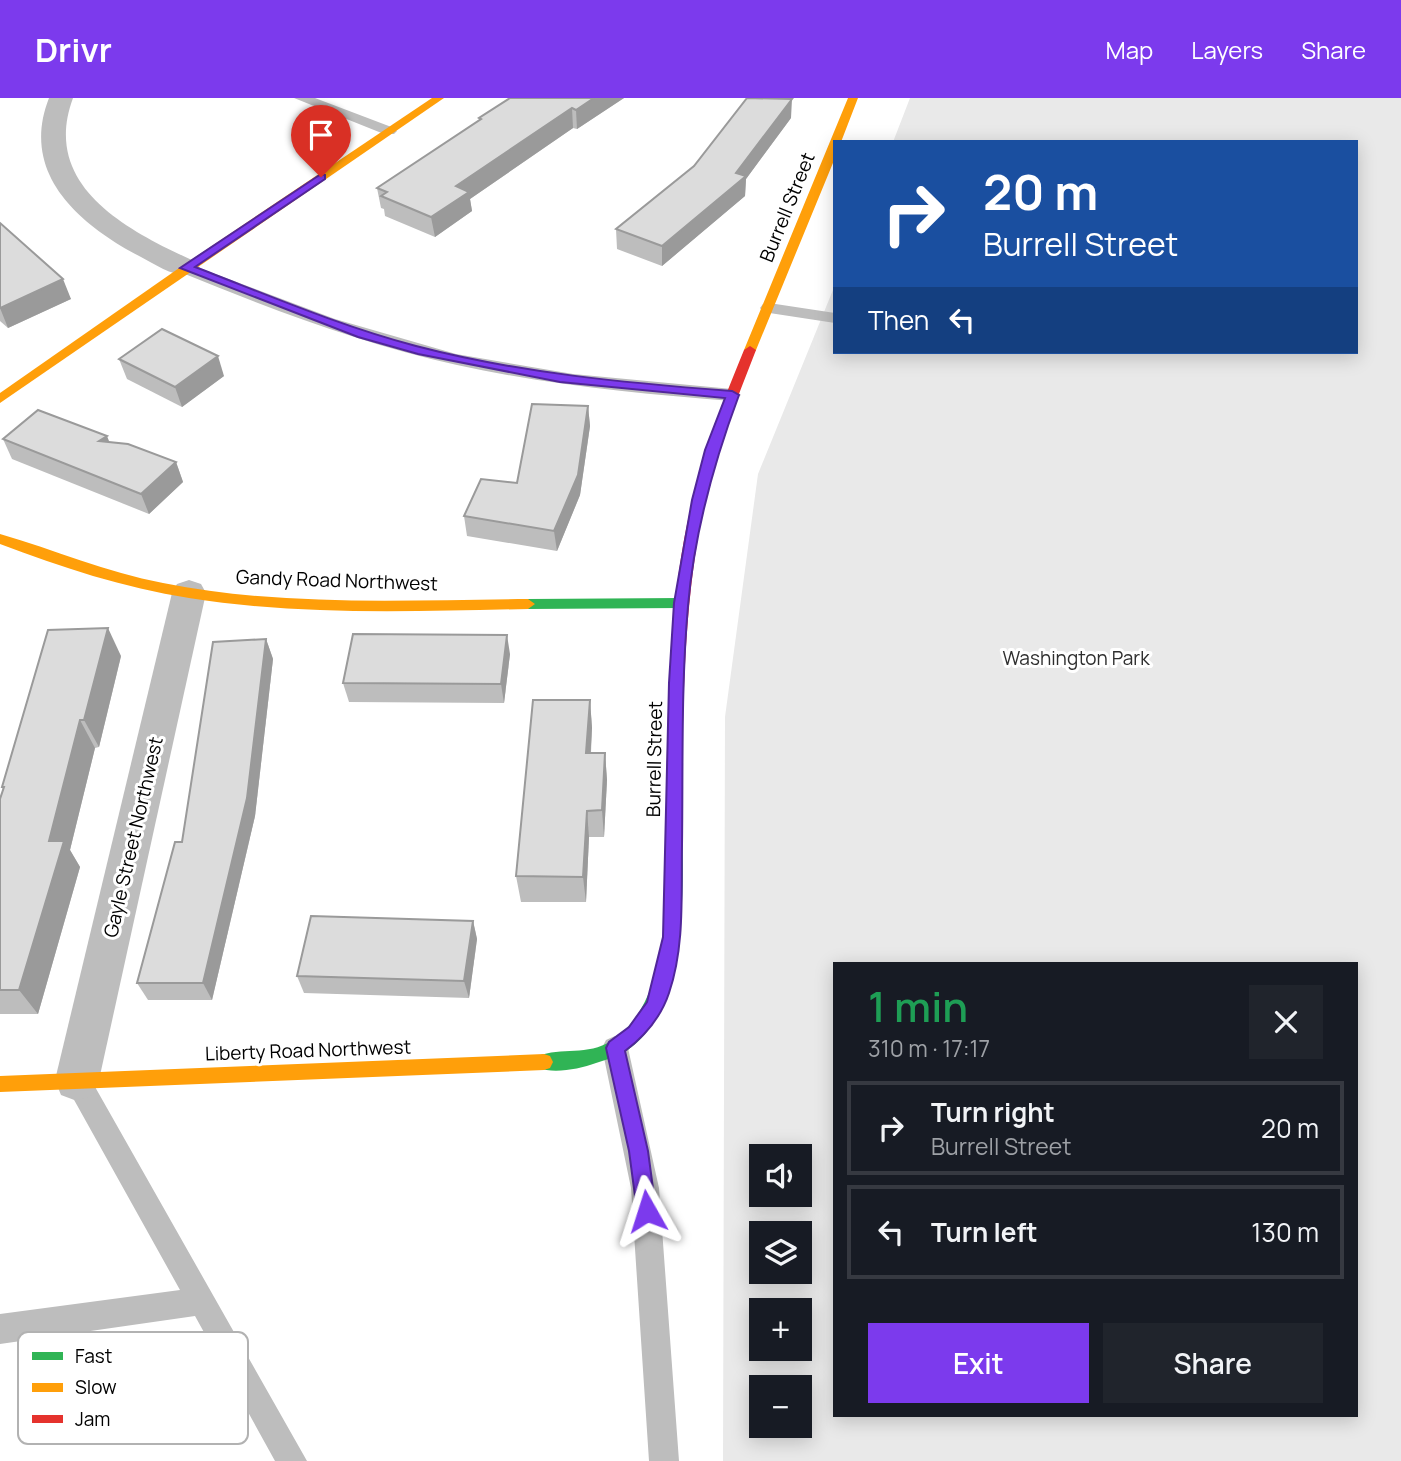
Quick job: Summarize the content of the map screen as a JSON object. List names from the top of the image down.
{
  "streets": {
    "street": [
      "Burrell Street",
      "Gandy Road Northwest",
      "Gayle Street Northwest",
      "Liberty Road Northwest"
    ]
  },
  "crossings": [
    ["Burrell Street", "Gandy Road Northwest"],
    ["Burrell Street", "Liberty Road Northwest"],
    ["Gandy Road Northwest", "Gayle Street Northwest"],
    ["Gayle Street Northwest", "Liberty Road Northwest"]
  ],
  "parks": ["Washington Park"],
  "legend": ["Fast", "Slow", "Jam"],
  "page": {
    "header": "Drivr",
    "nav": ["Map", "Layers", "Share"],
    "turn": ["20 m", "Burrell Street"],
    "then": "Then",
    "heading": ["1 min", "310 m · 17:17"],
    "list": [
      {
        "name": "Turn right",
        "note": "Burrell Street",
        "value": "20 m"
      },
      {
        "name": "Turn left",
        "value": "130 m"
      }
    ],
    "map_buttons": ["+", "−"],
    "buttons": ["Exit", "Share"]
  }
}
